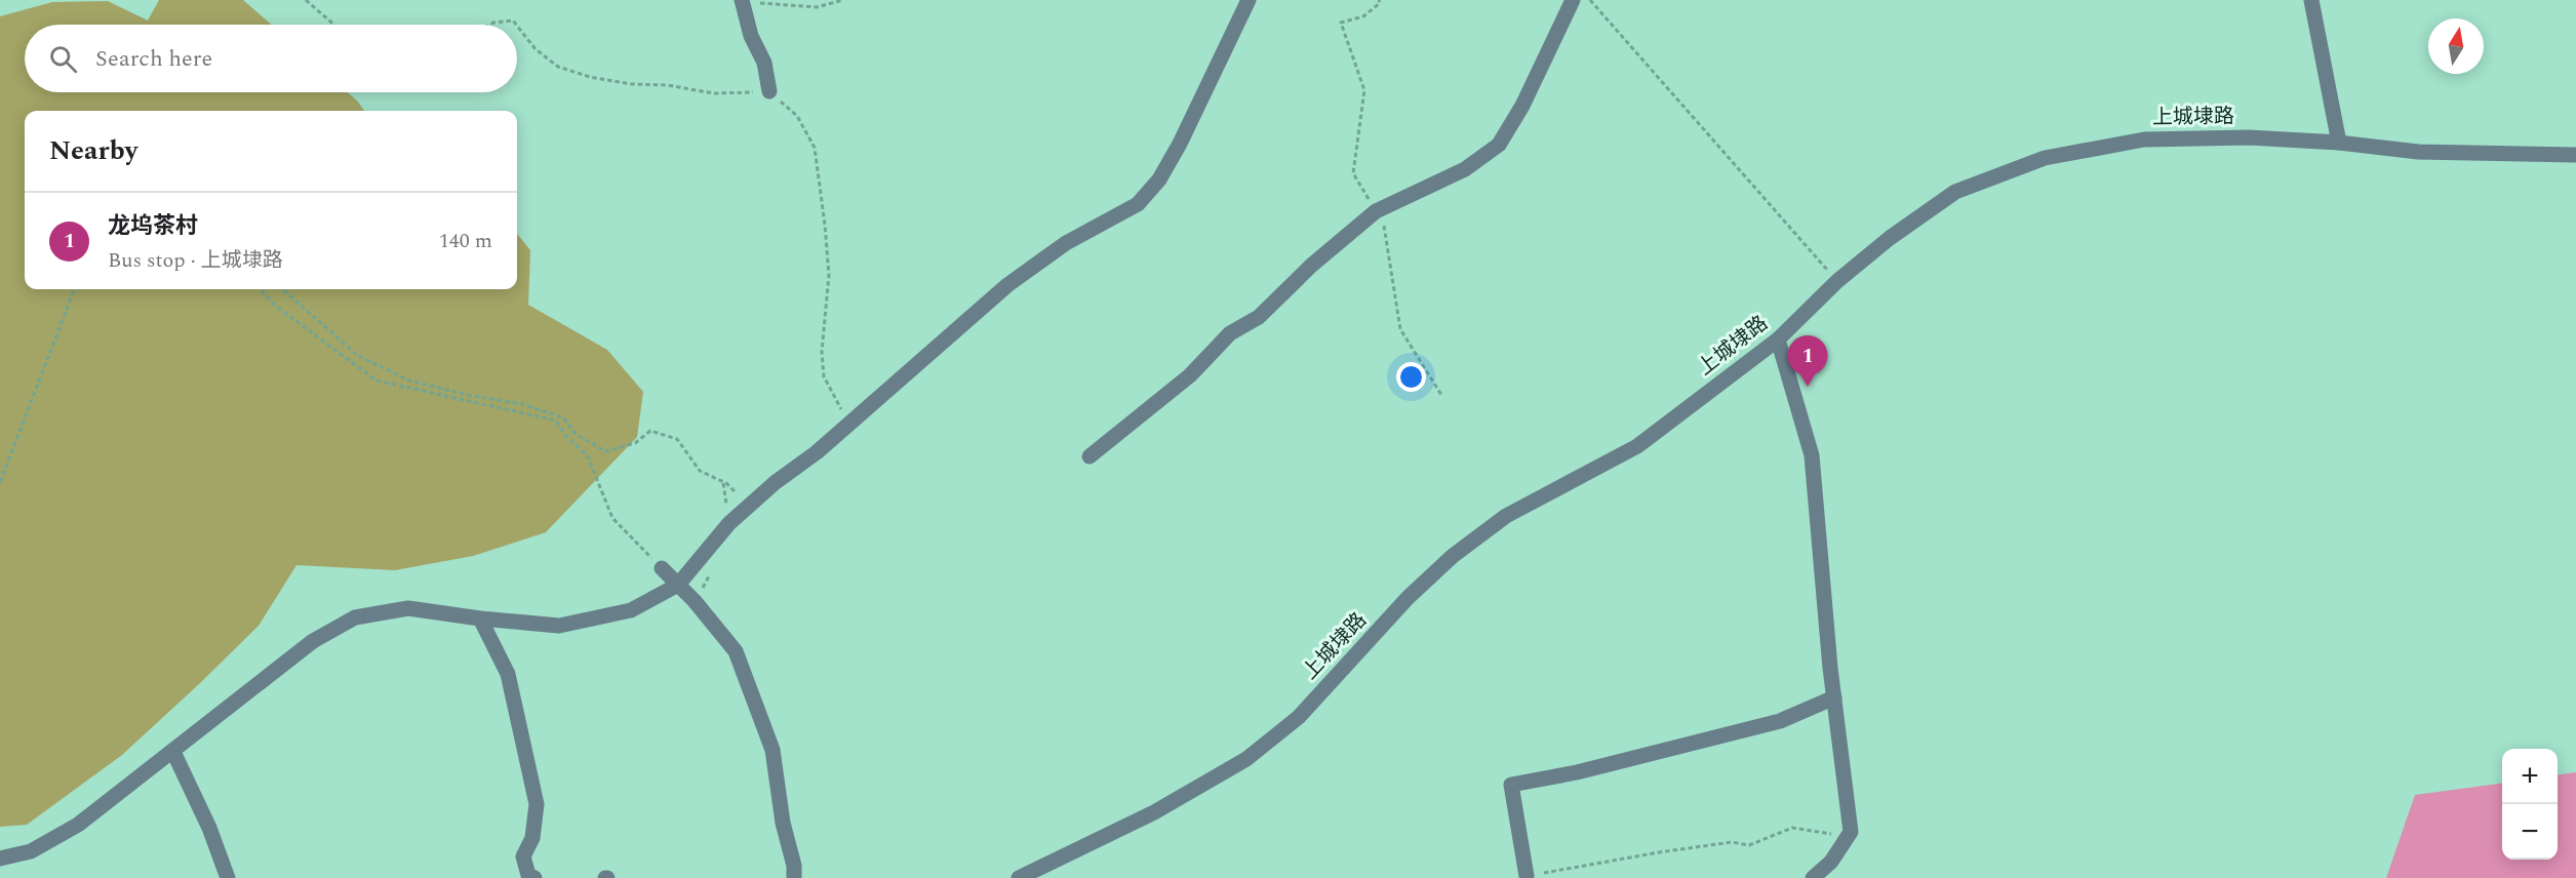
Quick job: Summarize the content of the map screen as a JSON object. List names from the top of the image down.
{
  "streets": {
    "street": ["上城埭路"]
  },
  "north": "top",
  "page": {
    "search": "Search here",
    "heading": "Nearby",
    "list": [
      {
        "mark": "1",
        "name": "龙坞茶村",
        "note": "Bus stop · 上城埭路",
        "value": "140 m"
      }
    ],
    "pins": "1",
    "map_buttons": ["+", "−"]
  }
}
